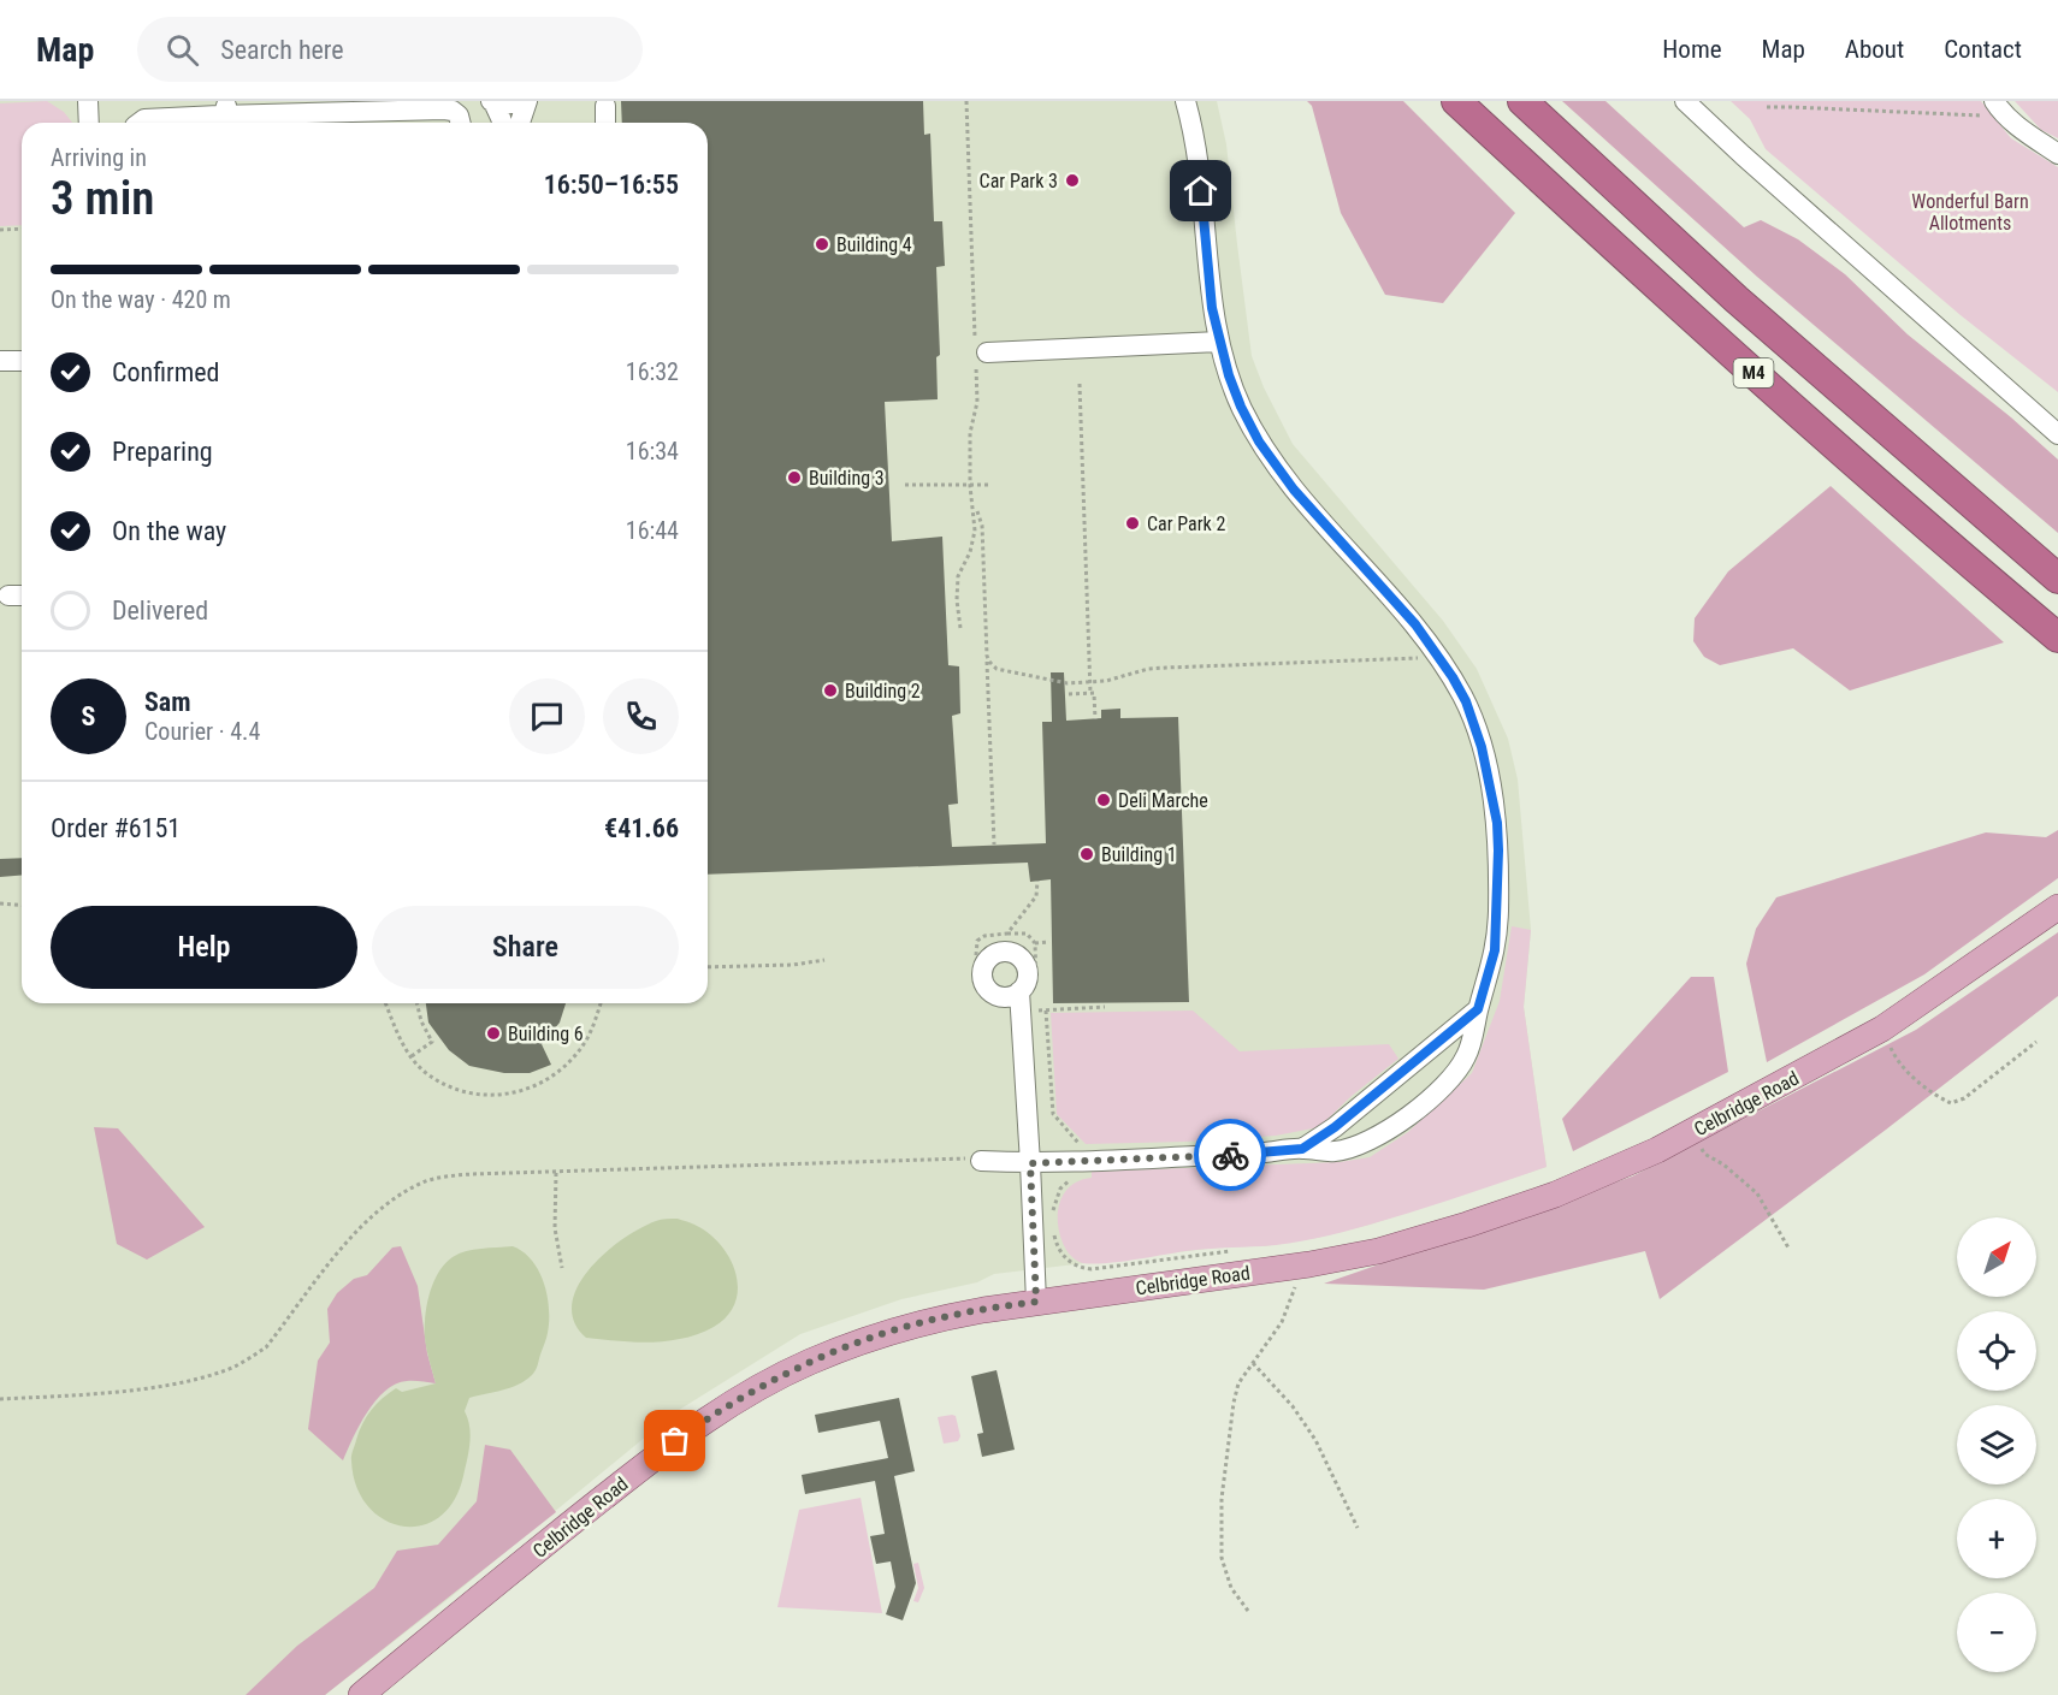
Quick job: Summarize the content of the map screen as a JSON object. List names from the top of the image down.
{
  "streets": {
    "highway": ["M4"],
    "main road": ["Celbridge Road"]
  },
  "parks": ["Wonderful Barn Allotments"],
  "places": [
    "Car Park 3",
    "Building 4",
    "Building 3",
    "Car Park 2",
    "Building 2",
    "Deli Marche",
    "Building 1",
    "Building 6"
  ],
  "north": "top right",
  "page": {
    "header": "Map",
    "search": "Search here",
    "nav": [
      "Home",
      "Map",
      "About",
      "Contact"
    ],
    "heading": ["3 min", "Arriving in", "16:50–16:55"],
    "panel": [
      "Sam",
      "Courier · 4.4",
      "Order #6151",
      "€41.66"
    ],
    "bar": "On the way · 420 m",
    "list": [
      ["Confirmed", "16:32"],
      ["Preparing", "16:34"],
      ["On the way", "16:44"],
      "Delivered"
    ],
    "round": "S",
    "buttons": ["Help", "Share"],
    "map_buttons": ["+", "−"]
  }
}
